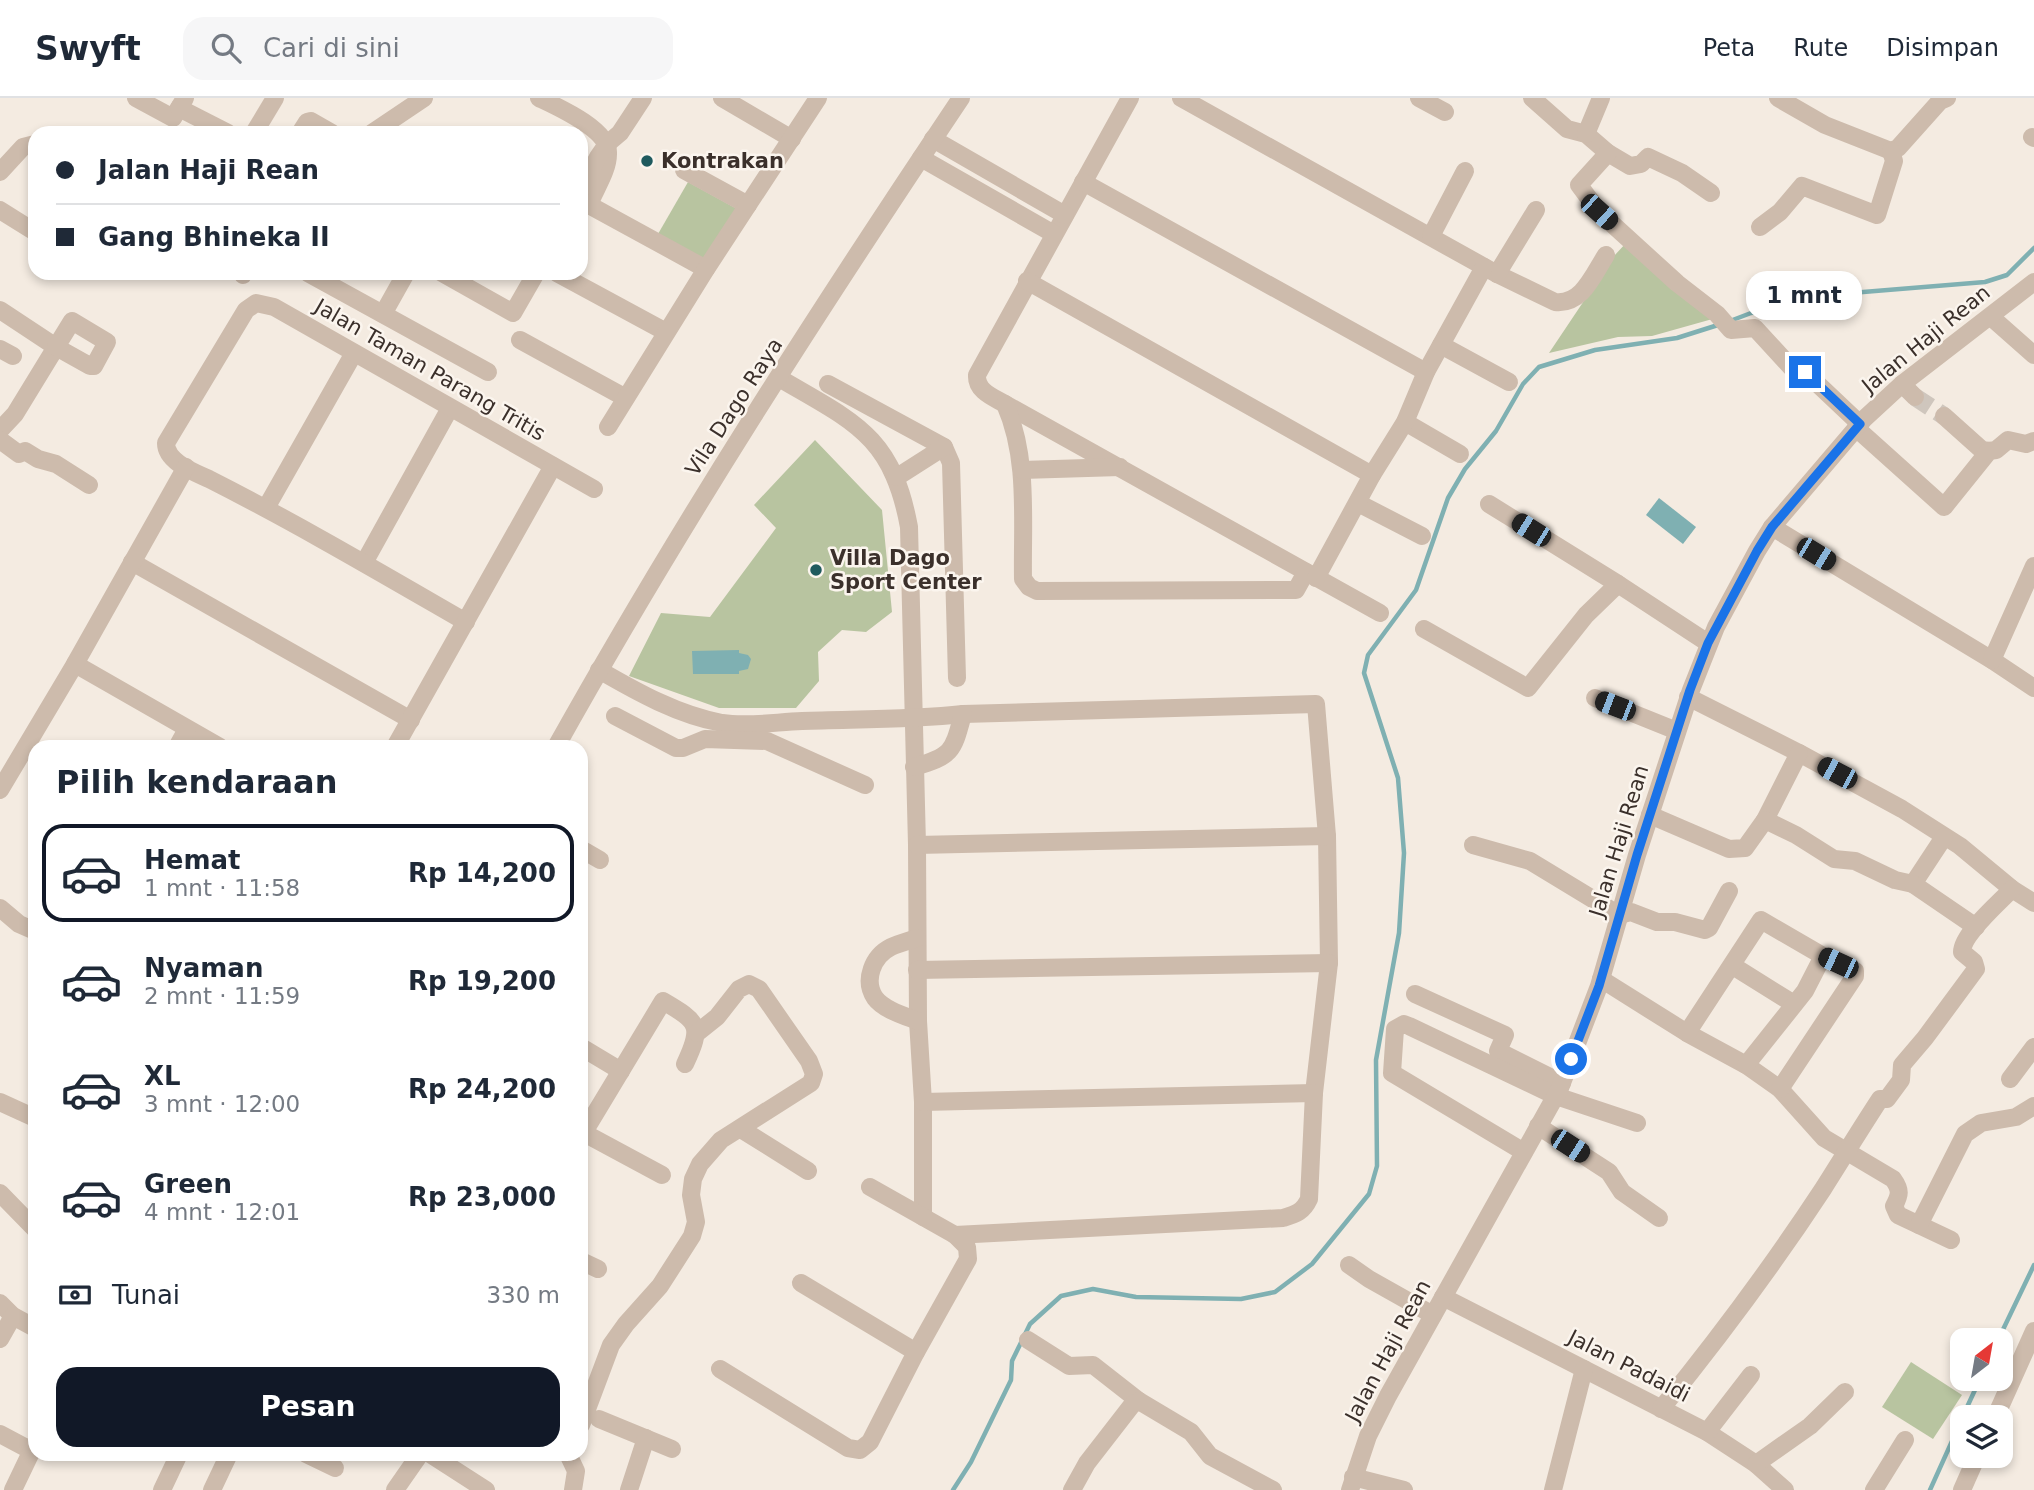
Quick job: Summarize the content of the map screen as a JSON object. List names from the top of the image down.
{
  "streets": {
    "street": [
      "Jalan Haji Rean",
      "Jalan Taman Parang Tritis",
      "Vila Dago Raya",
      "Jalan Padaidi"
    ]
  },
  "crossings": [
    ["Jalan Haji Rean", "Jalan Padaidi"]
  ],
  "places": ["Kontrakan", "Villa Dago Sport Center"],
  "north": "top right",
  "page": {
    "header": "Swyft",
    "search": "Cari di sini",
    "nav": ["Peta", "Rute", "Disimpan"],
    "banner": ["Jalan Haji Rean", "Gang Bhineka II"],
    "bubble": "1 mnt",
    "heading": "Pilih kendaraan",
    "list": [
      {
        "name": "Hemat",
        "note": "1 mnt · 11:58",
        "value": "Rp 14,200"
      },
      {
        "name": "Nyaman",
        "note": "2 mnt · 11:59",
        "value": "Rp 19,200"
      },
      {
        "name": "XL",
        "note": "3 mnt · 12:00",
        "value": "Rp 24,200"
      },
      {
        "name": "Green",
        "note": "4 mnt · 12:01",
        "value": "Rp 23,000"
      }
    ],
    "pay": ["Tunai", "330 m"],
    "buttons": "Pesan"
  }
}
